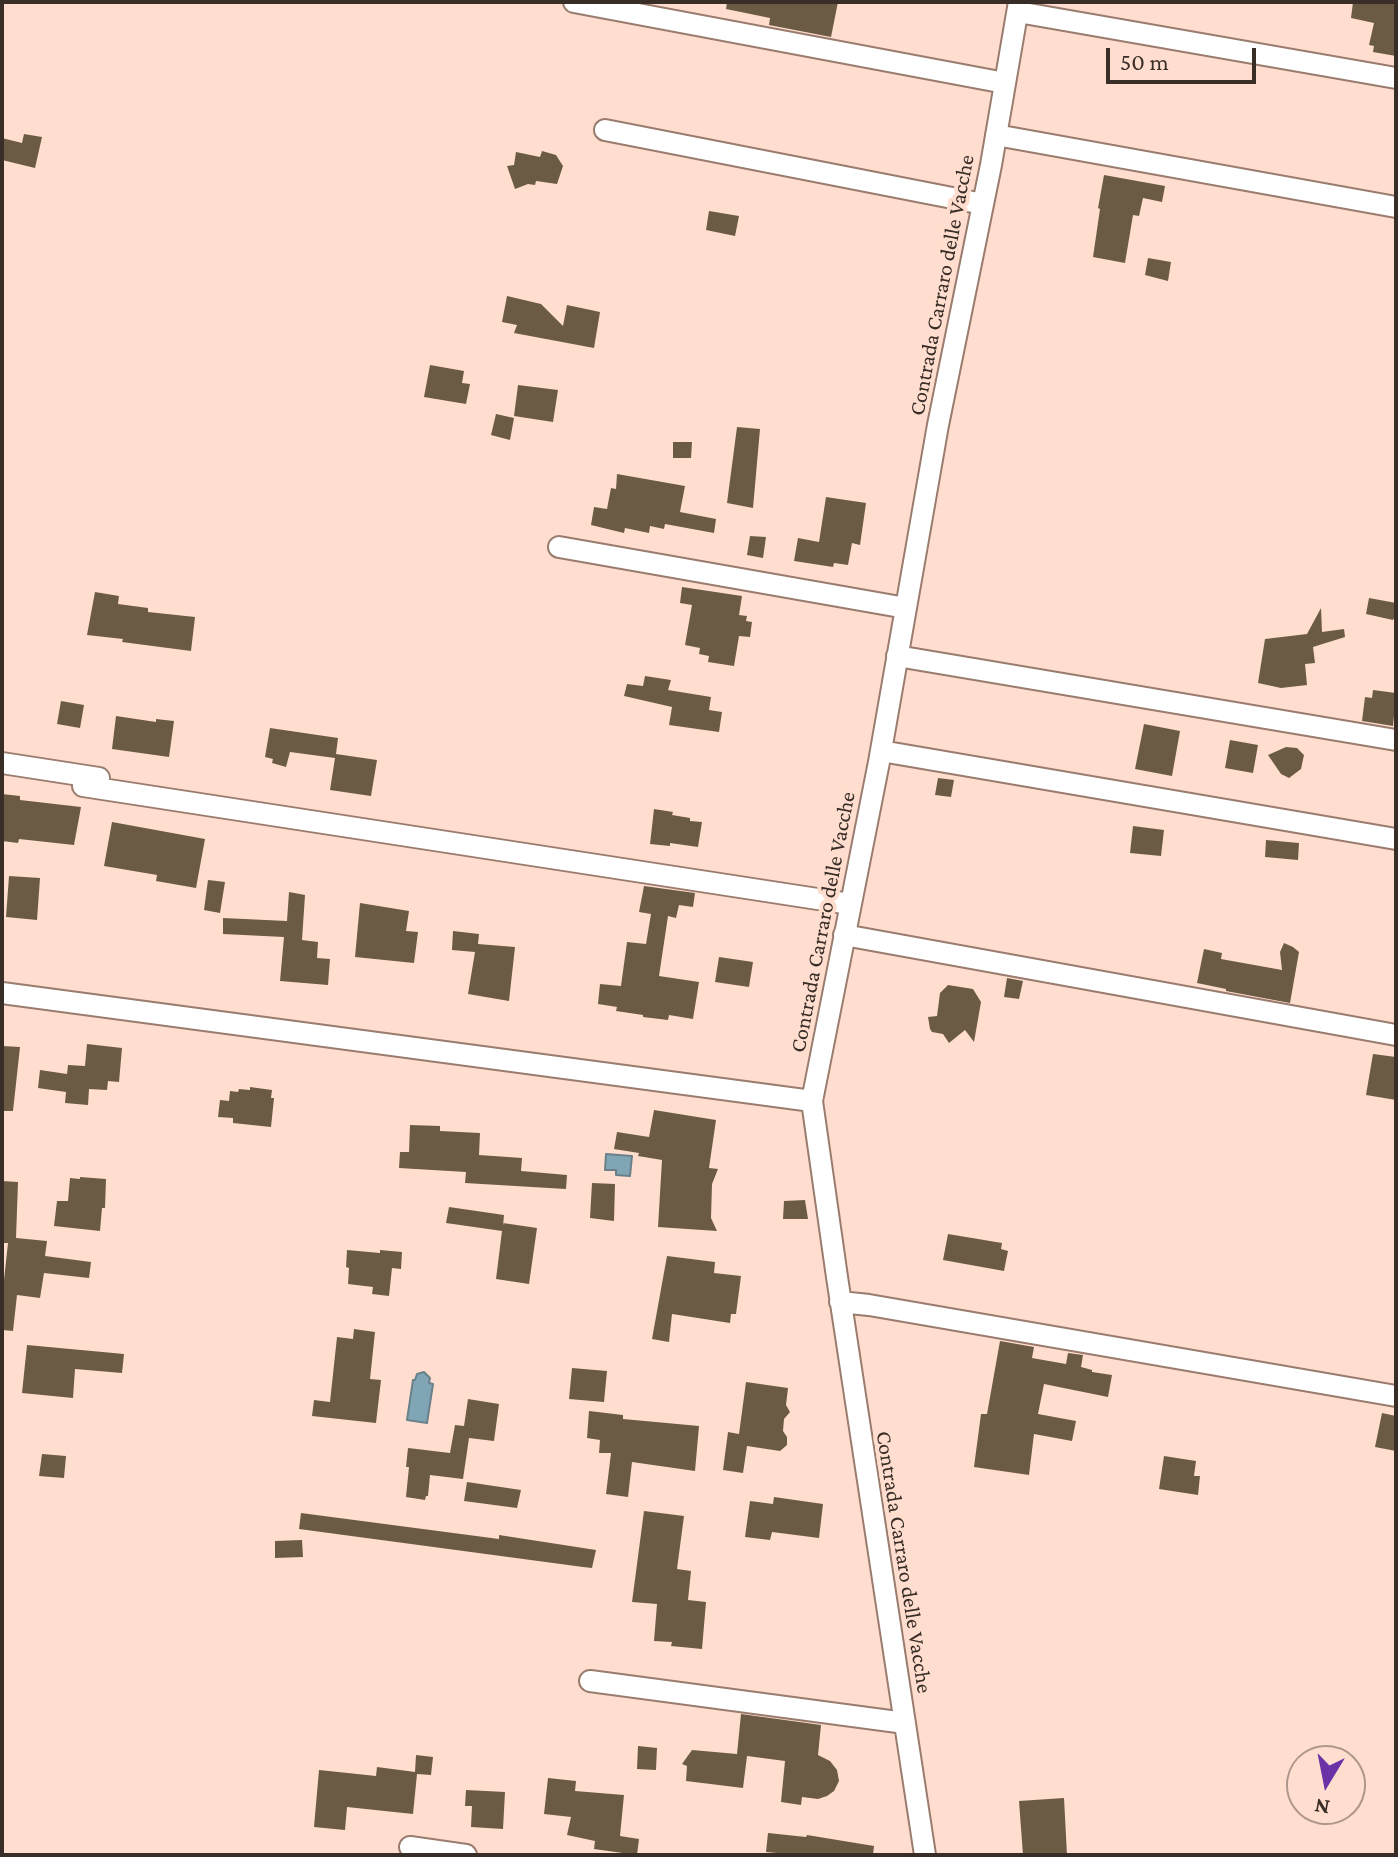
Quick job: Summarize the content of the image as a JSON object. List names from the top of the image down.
{
  "streets": {
    "street": ["Contrada Carraro delle Vacche"]
  },
  "scale_bar": "50 m",
  "north": "bottom"
}
